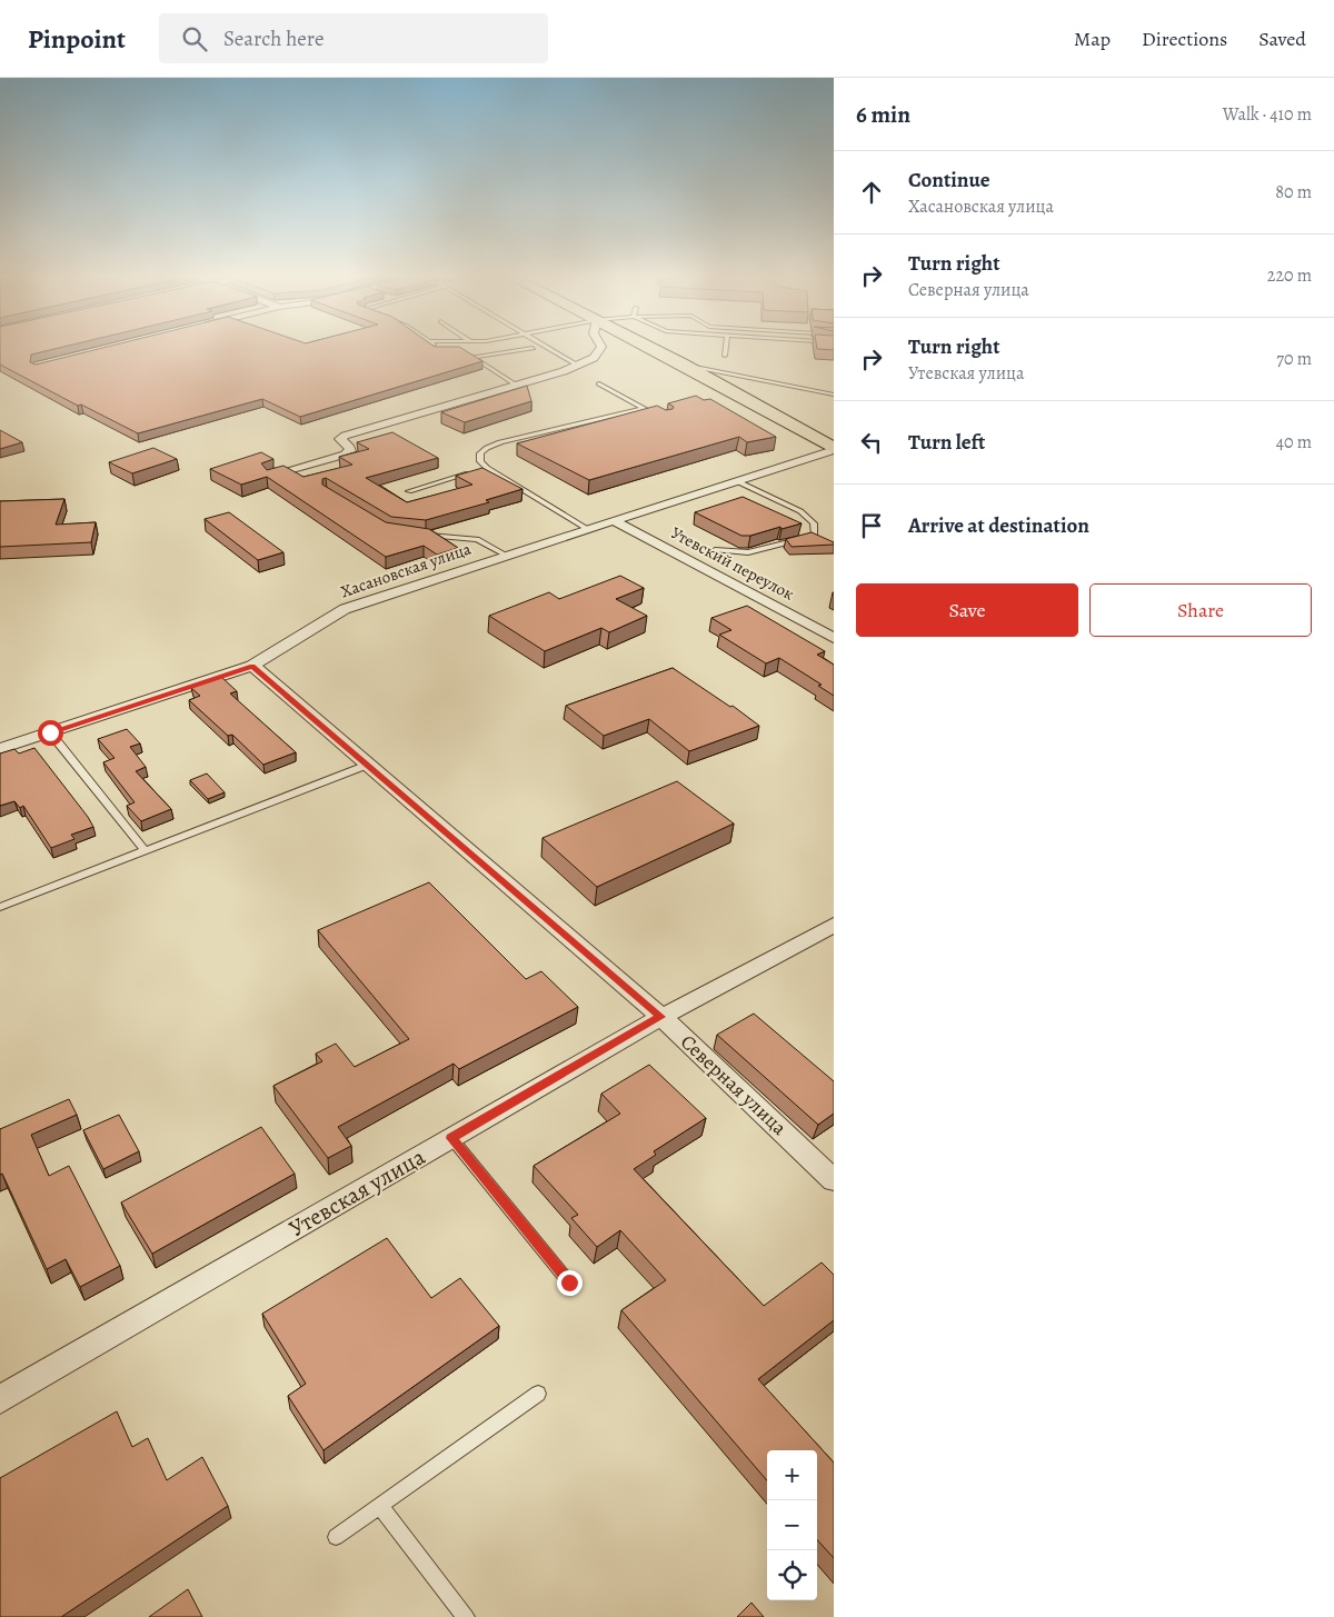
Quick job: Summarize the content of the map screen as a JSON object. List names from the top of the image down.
{
  "streets": {
    "street": [
      "Утевский переулок",
      "Хасановская улица",
      "Северная улица",
      "Утевская улица"
    ]
  },
  "crossings": [
    ["Утевский переулок", "Хасановская улица"],
    ["Хасановская улица", "Северная улица"],
    ["Северная улица", "Утевская улица"]
  ],
  "page": {
    "header": "Pinpoint",
    "search": "Search here",
    "nav": ["Map", "Directions", "Saved"],
    "heading": ["6 min", "Walk · 410 m"],
    "list": [
      ["Continue", "Хасановская улица", "80 m"],
      ["Turn right", "Северная улица", "220 m"],
      ["Turn right", "Утевская улица", "70 m"],
      ["Turn left", "40 m"],
      "Arrive at destination"
    ],
    "buttons": ["Save", "Share"],
    "map_buttons": ["+", "−"]
  }
}
